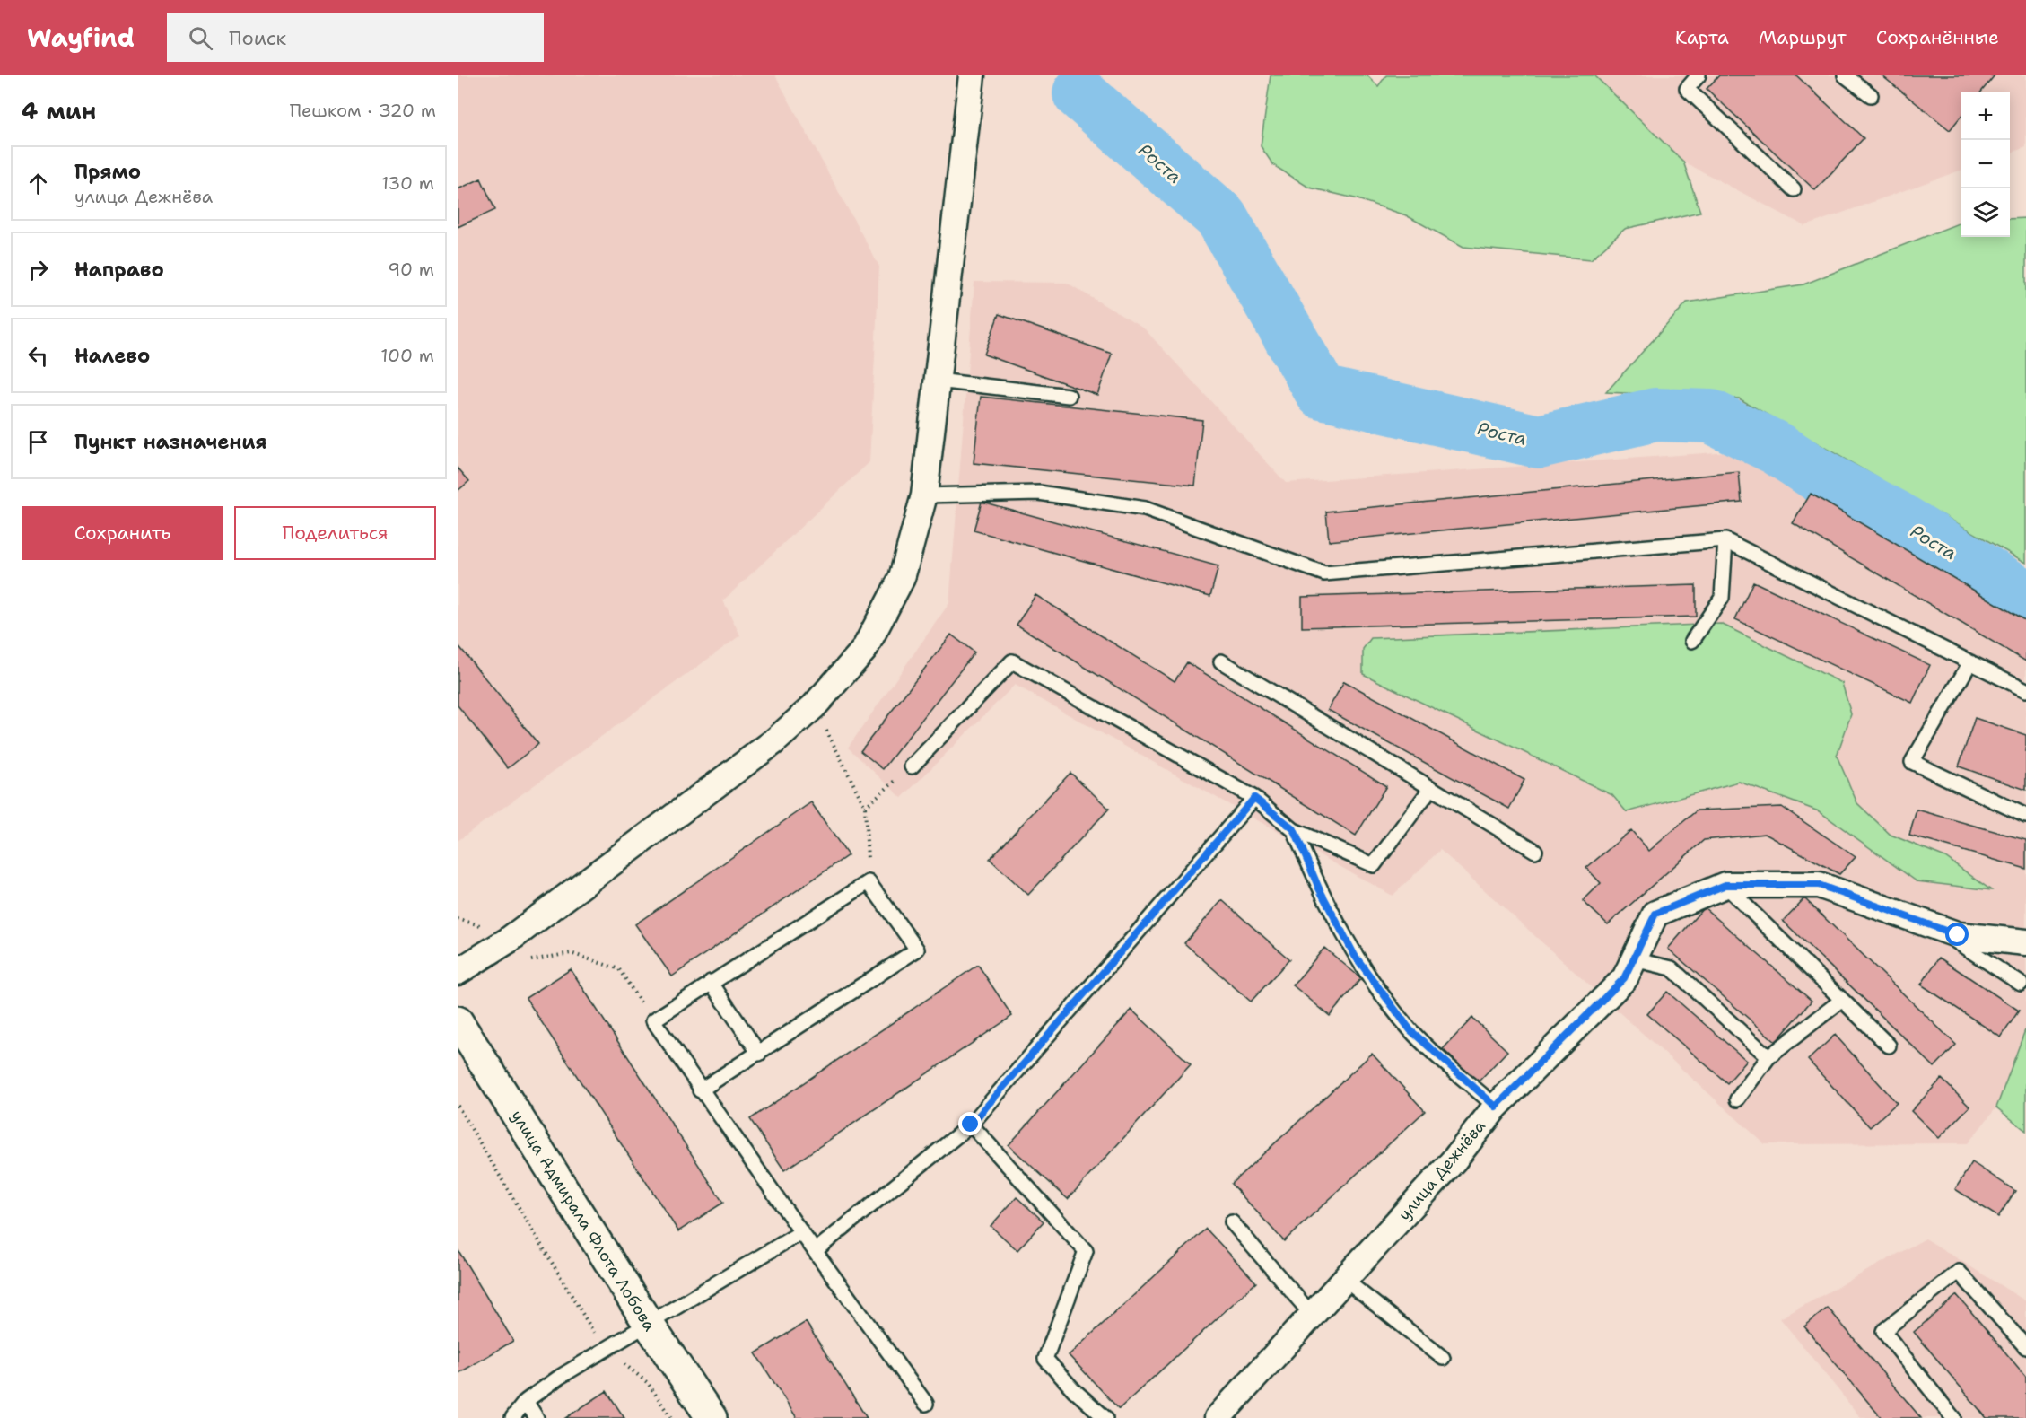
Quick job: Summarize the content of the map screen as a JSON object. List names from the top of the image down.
{
  "streets": {
    "street": ["улица Дежнёва", "улица Адмирала Флота Лобова"]
  },
  "water": ["Роста"],
  "page": {
    "header": "Wayfind",
    "search": "Поиск",
    "nav": ["Карта", "Маршрут", "Сохранённые"],
    "heading": ["4 мин", "Пешком · 320 m"],
    "map_buttons": ["+", "−"],
    "list": [
      ["Прямо", "улица Дежнёва", "130 m"],
      ["Направо", "90 m"],
      ["Налево", "100 m"],
      "Пункт назначения"
    ],
    "buttons": ["Сохранить", "Поделиться"]
  }
}
